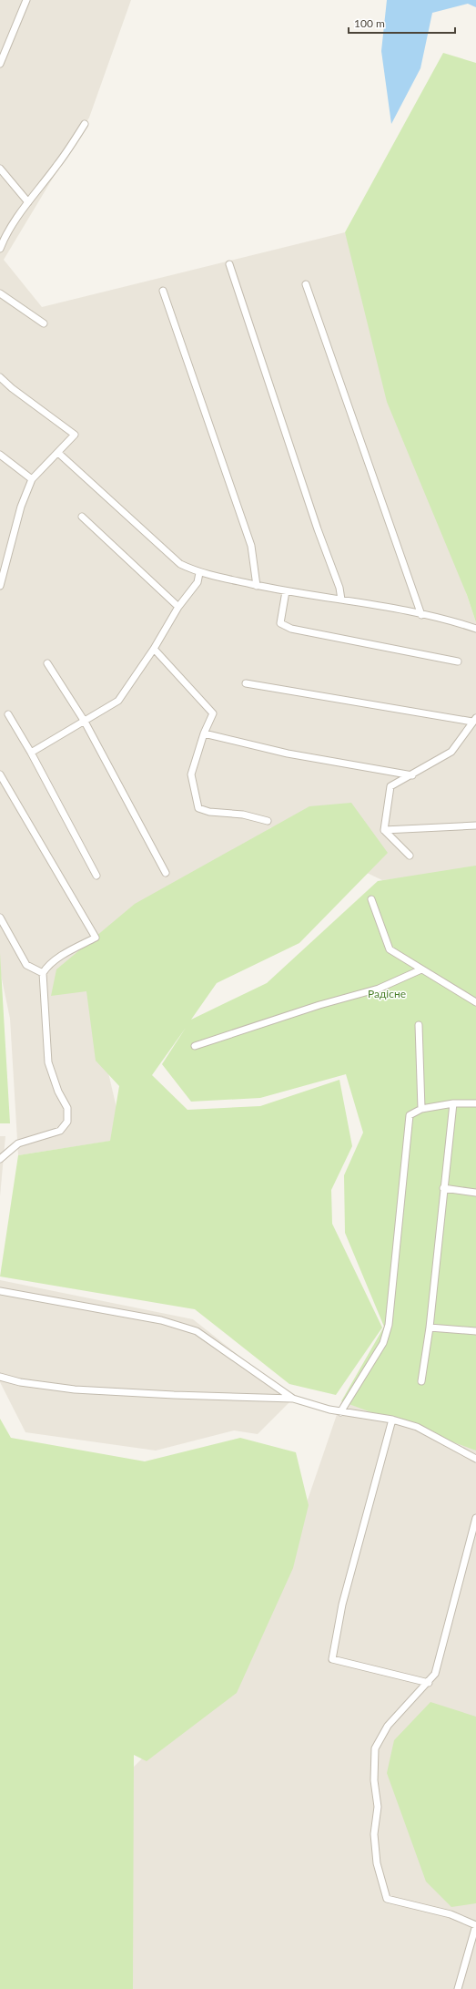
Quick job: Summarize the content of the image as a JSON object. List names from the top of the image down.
{
  "parks": ["Радісне"],
  "scale_bar": "100 m"
}
